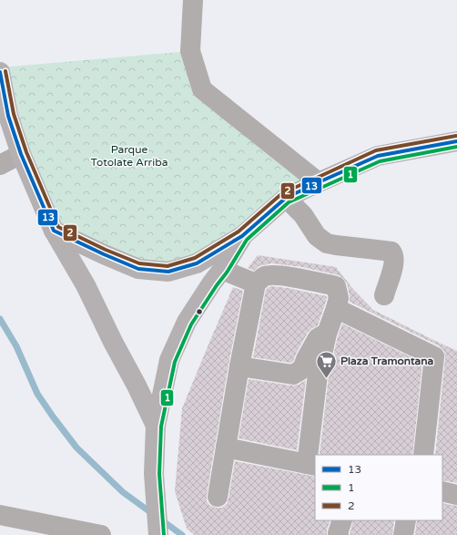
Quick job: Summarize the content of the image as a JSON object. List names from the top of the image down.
{
  "parks": ["Parque Totolate Arriba"],
  "places": {
    "supermarket": ["Plaza Tramontana"]
  },
  "lines": ["transit line 2", "transit line 13", "transit line 1"],
  "legend": ["13", "1", "2"]
}
